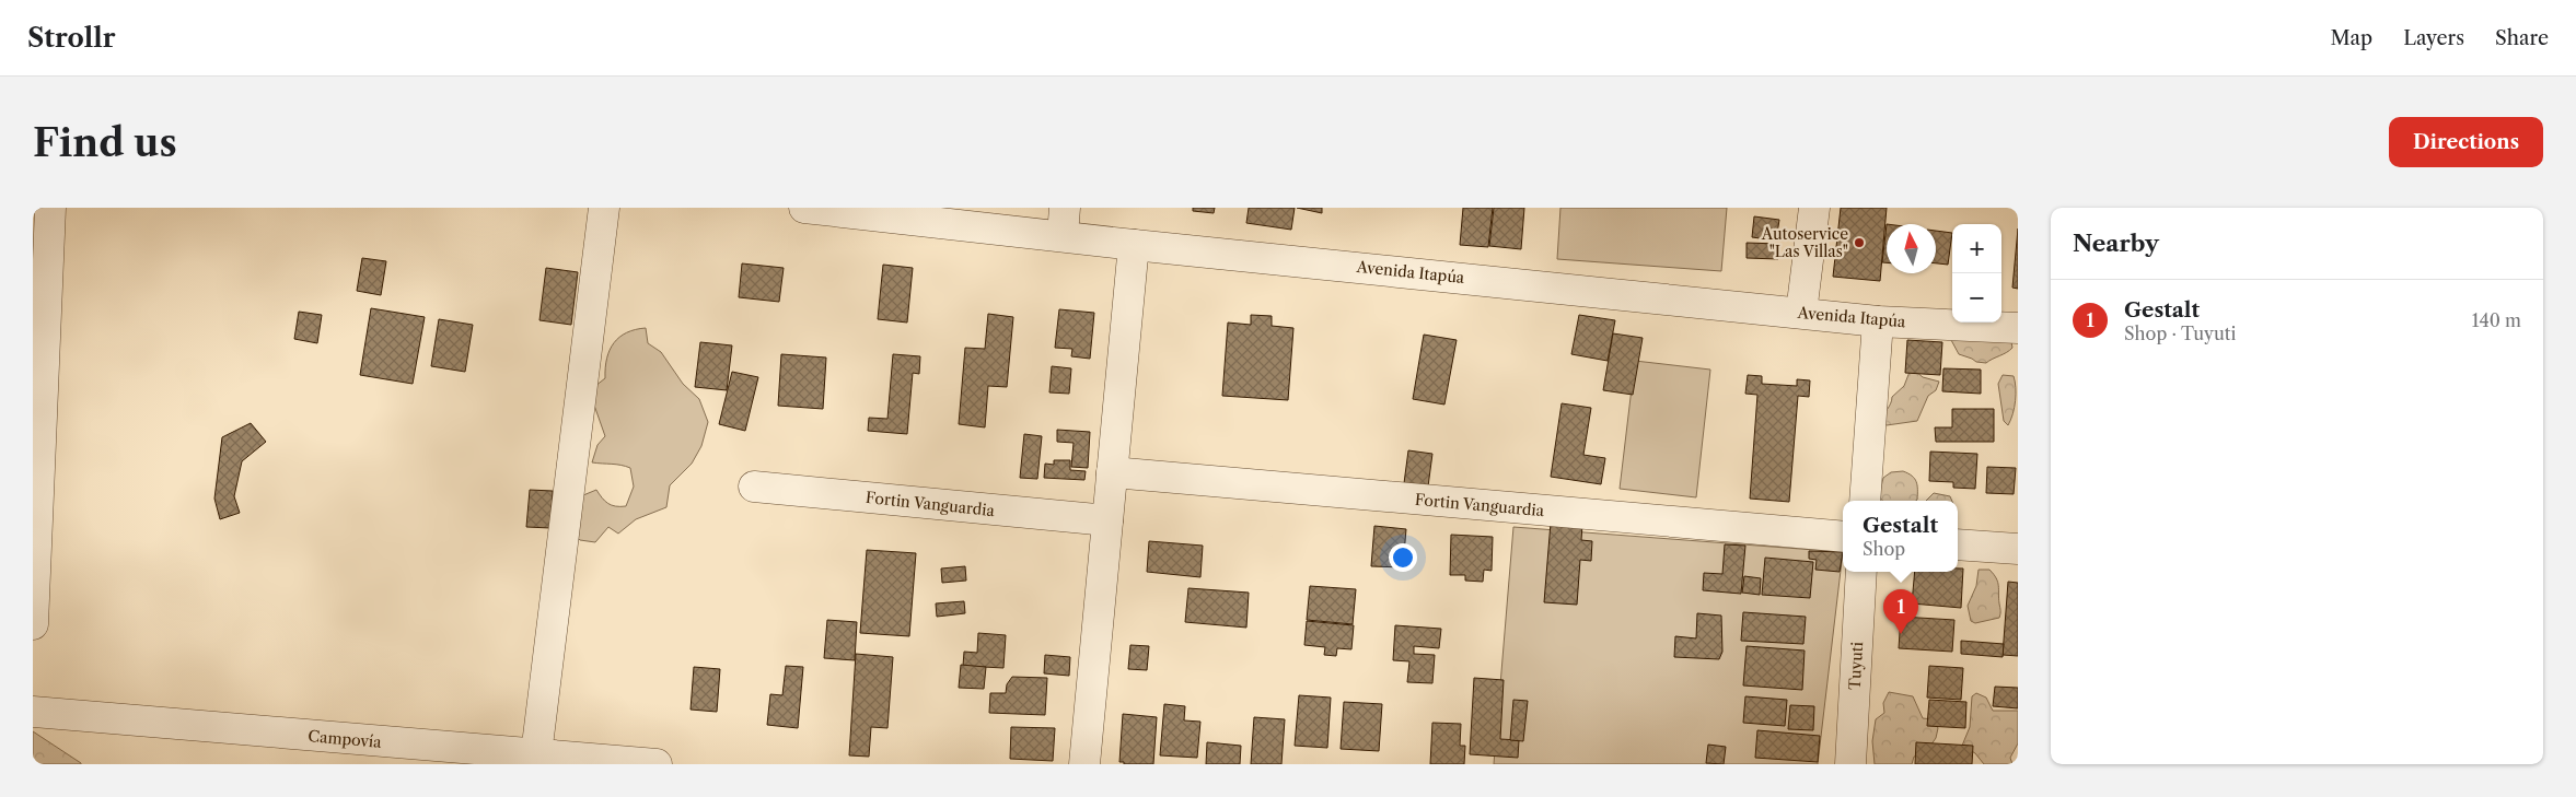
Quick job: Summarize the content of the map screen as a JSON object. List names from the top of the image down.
{
  "streets": {
    "street": [
      "Avenida Itapúa",
      "Fortin Vanguardia",
      "Tuyuti",
      "Campovía"
    ]
  },
  "places": ["Autoservice \"Las Villas\""],
  "north": "top",
  "page": {
    "header": "Strollr",
    "nav": ["Map", "Layers", "Share"],
    "buttons": "Directions",
    "title": "Find us",
    "heading": "Nearby",
    "map_buttons": ["+", "−"],
    "list": [
      {
        "mark": "1",
        "name": "Gestalt",
        "note": "Shop · Tuyuti",
        "value": "140 m"
      }
    ],
    "popup": ["Gestalt", "Shop"],
    "pins": "1"
  }
}
